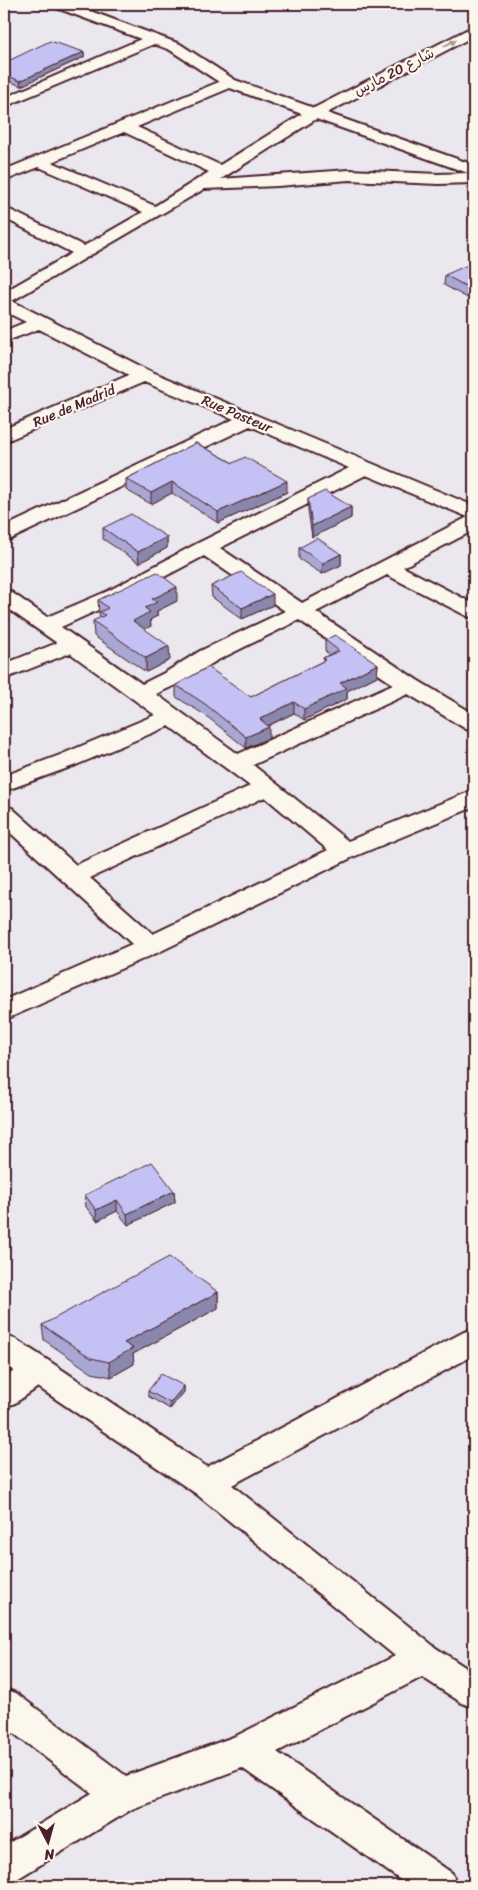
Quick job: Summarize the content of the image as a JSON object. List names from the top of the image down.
{
  "streets": {
    "street": ["شارع 20 مارس", "Rue de Madrid", "Rue Pasteur"]
  },
  "crossings": [
    ["Rue de Madrid", "Rue Pasteur"]
  ],
  "north": "bottom"
}
